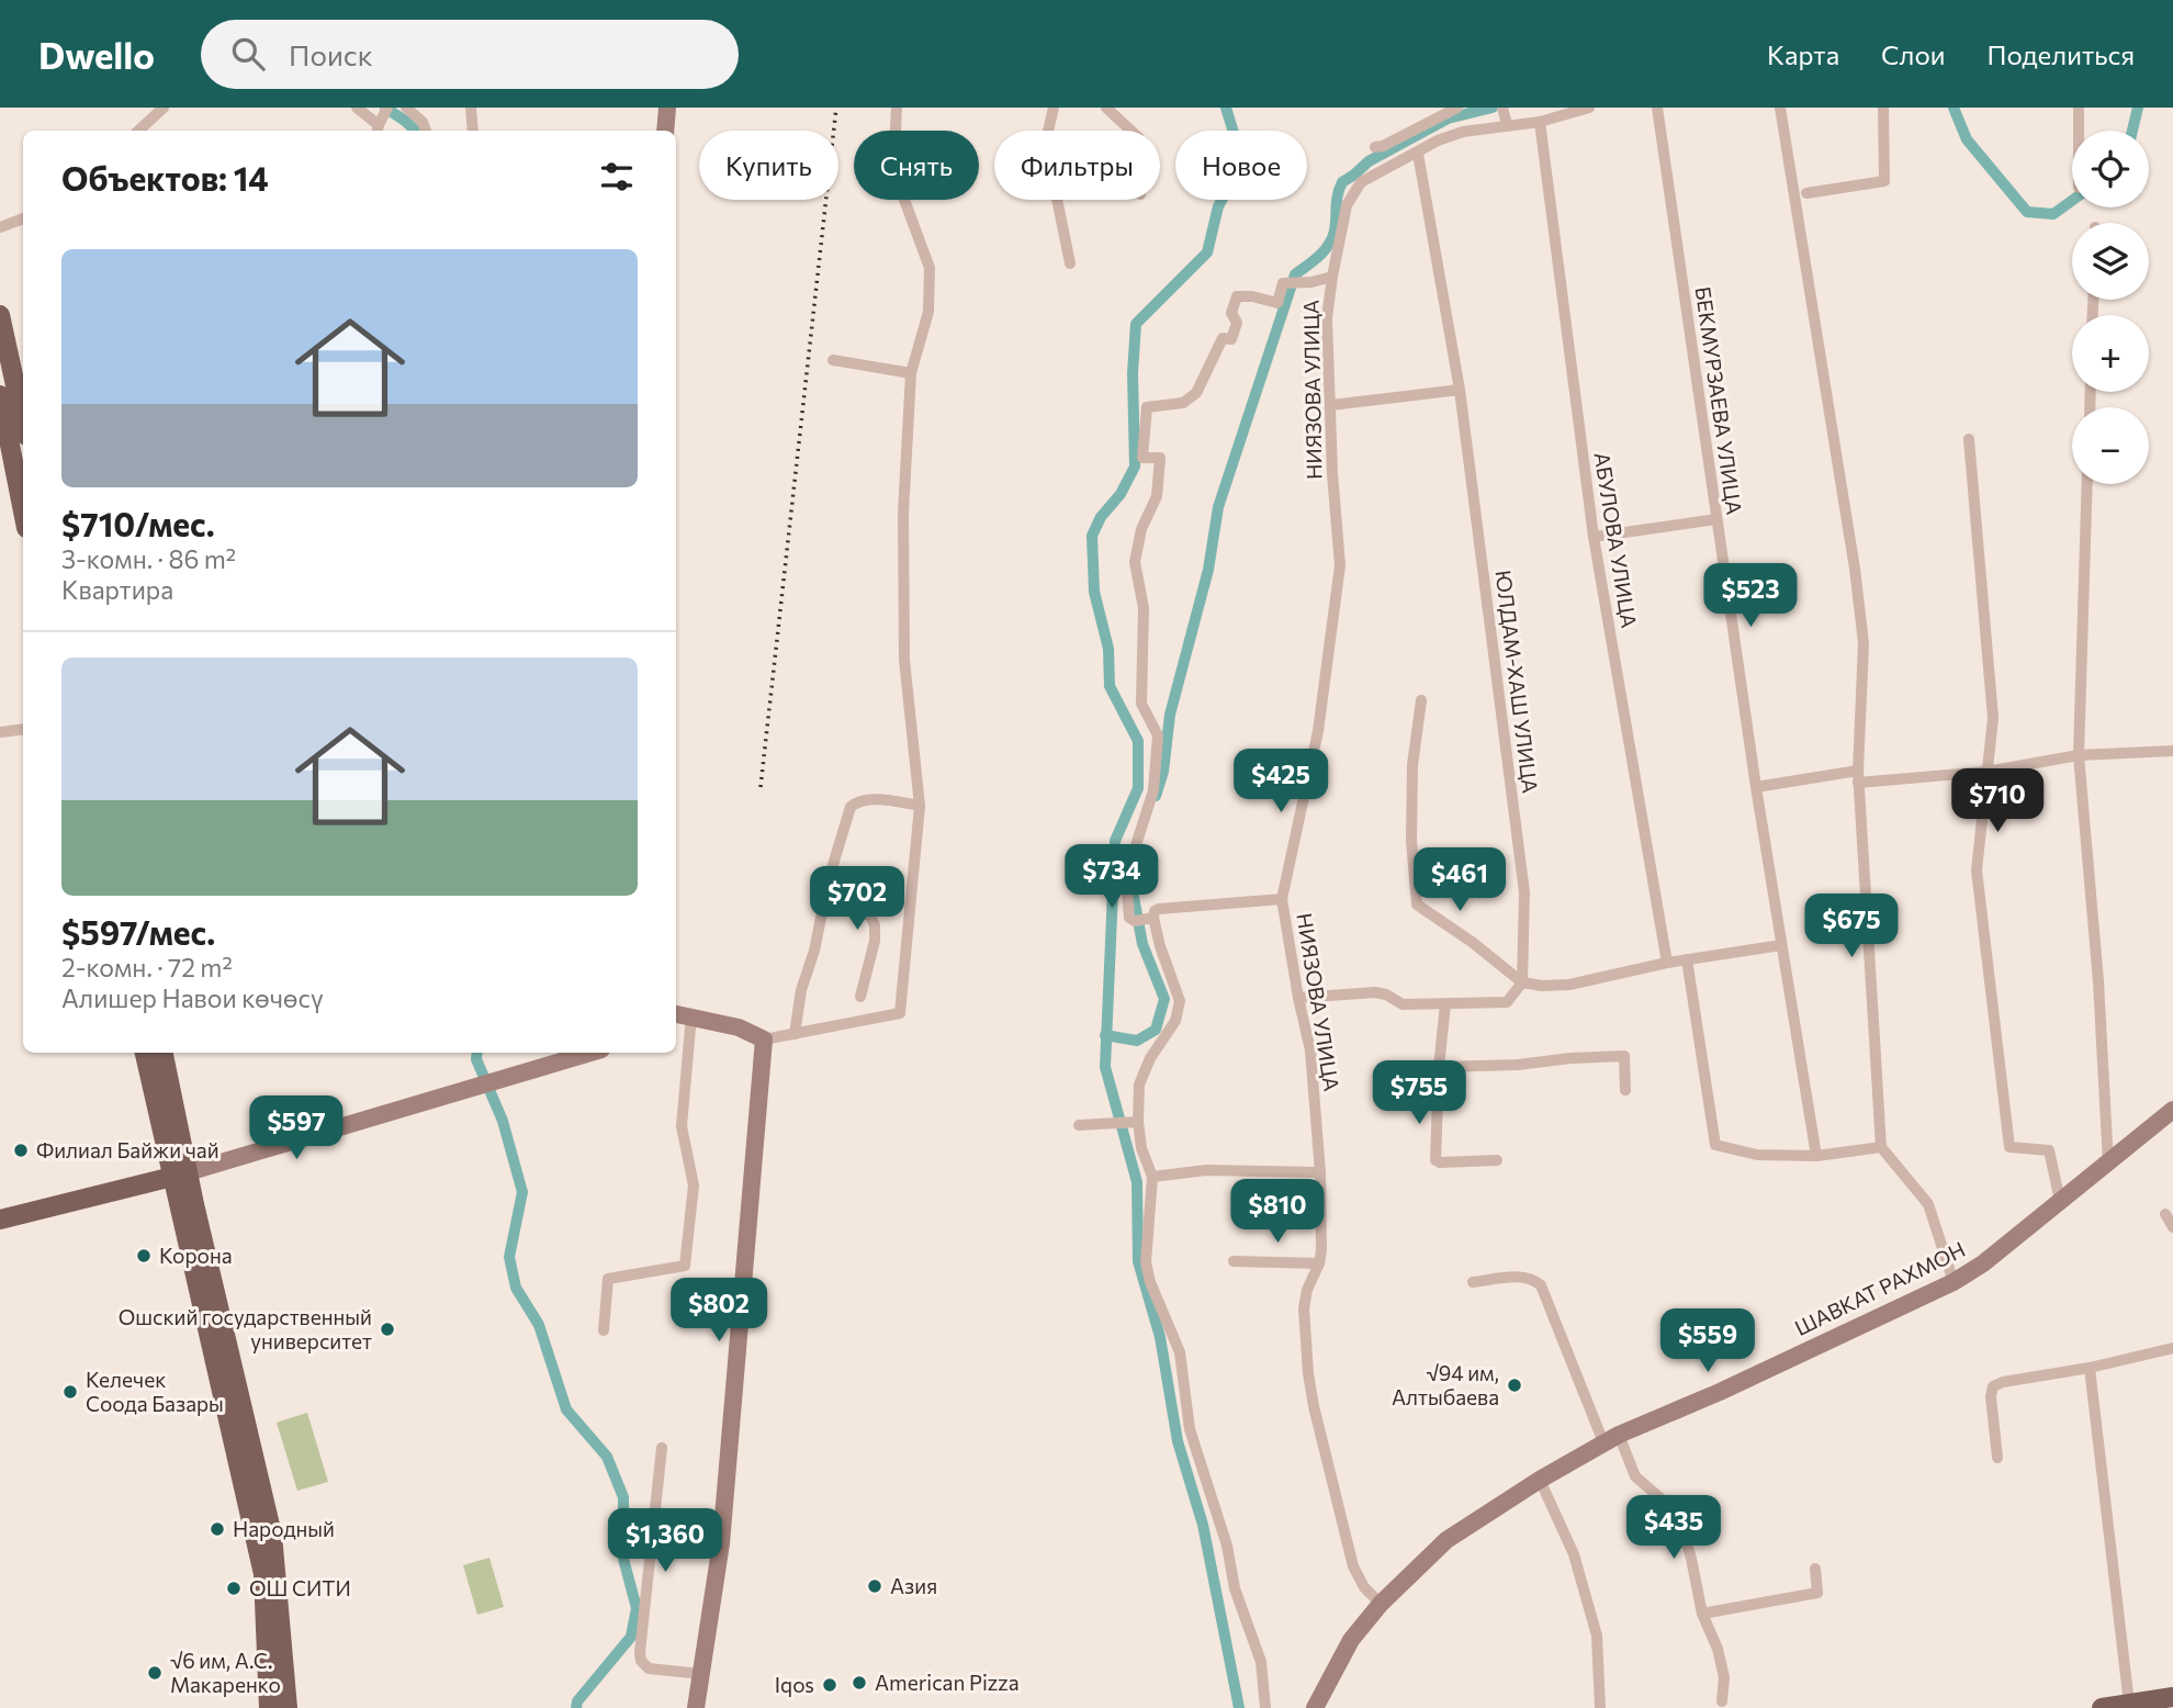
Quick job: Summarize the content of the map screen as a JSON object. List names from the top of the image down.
{
  "streets": {
    "street": [
      "НИЯЗОВА УЛИЦА",
      "БЕКМУРЗАЕВА УЛИЦА",
      "АБУЛОВА УЛИЦА",
      "ЮЛДАМ-ХАШ УЛИЦА",
      "ШАВКАТ РАХМОН"
    ]
  },
  "crossings": [
    ["НИЯЗОВА УЛИЦА", "АБУЛОВА УЛИЦА"],
    ["НИЯЗОВА УЛИЦА", "ЮЛДАМ-ХАШ УЛИЦА"],
    ["НИЯЗОВА УЛИЦА", "ШАВКАТ РАХМОН"]
  ],
  "places": [
    "Филиал Байжи чай",
    "Корона",
    "Ошский государственный университет",
    "√94 им, Алтыбаева",
    "Келечек Соода Базары",
    "Народный",
    "Азия",
    "ОШ СИТИ",
    "√6 им, А.С. Макаренко",
    "American Pizza",
    "Iqos"
  ],
  "page": {
    "header": "Dwello",
    "search": "Поиск",
    "nav": ["Карта", "Слои", "Поделиться"],
    "map_buttons": ["+", "−"],
    "chip": [
      "Купить",
      "Снять",
      "Фильтры",
      "Новое"
    ],
    "heading": "Объектов: 14",
    "list": [
      {
        "name": "$710/мес.",
        "note": "3-комн. · 86 m² · Квартира"
      },
      {
        "name": "$597/мес.",
        "note": "2-комн. · 72 m² · Алишер Навои көчөсү"
      }
    ],
    "price": [
      "$523",
      "$425",
      "$710",
      "$734",
      "$461",
      "$702",
      "$675",
      "$755",
      "$597",
      "$810",
      "$802",
      "$559",
      "$435",
      "$1,360"
    ]
  }
}
